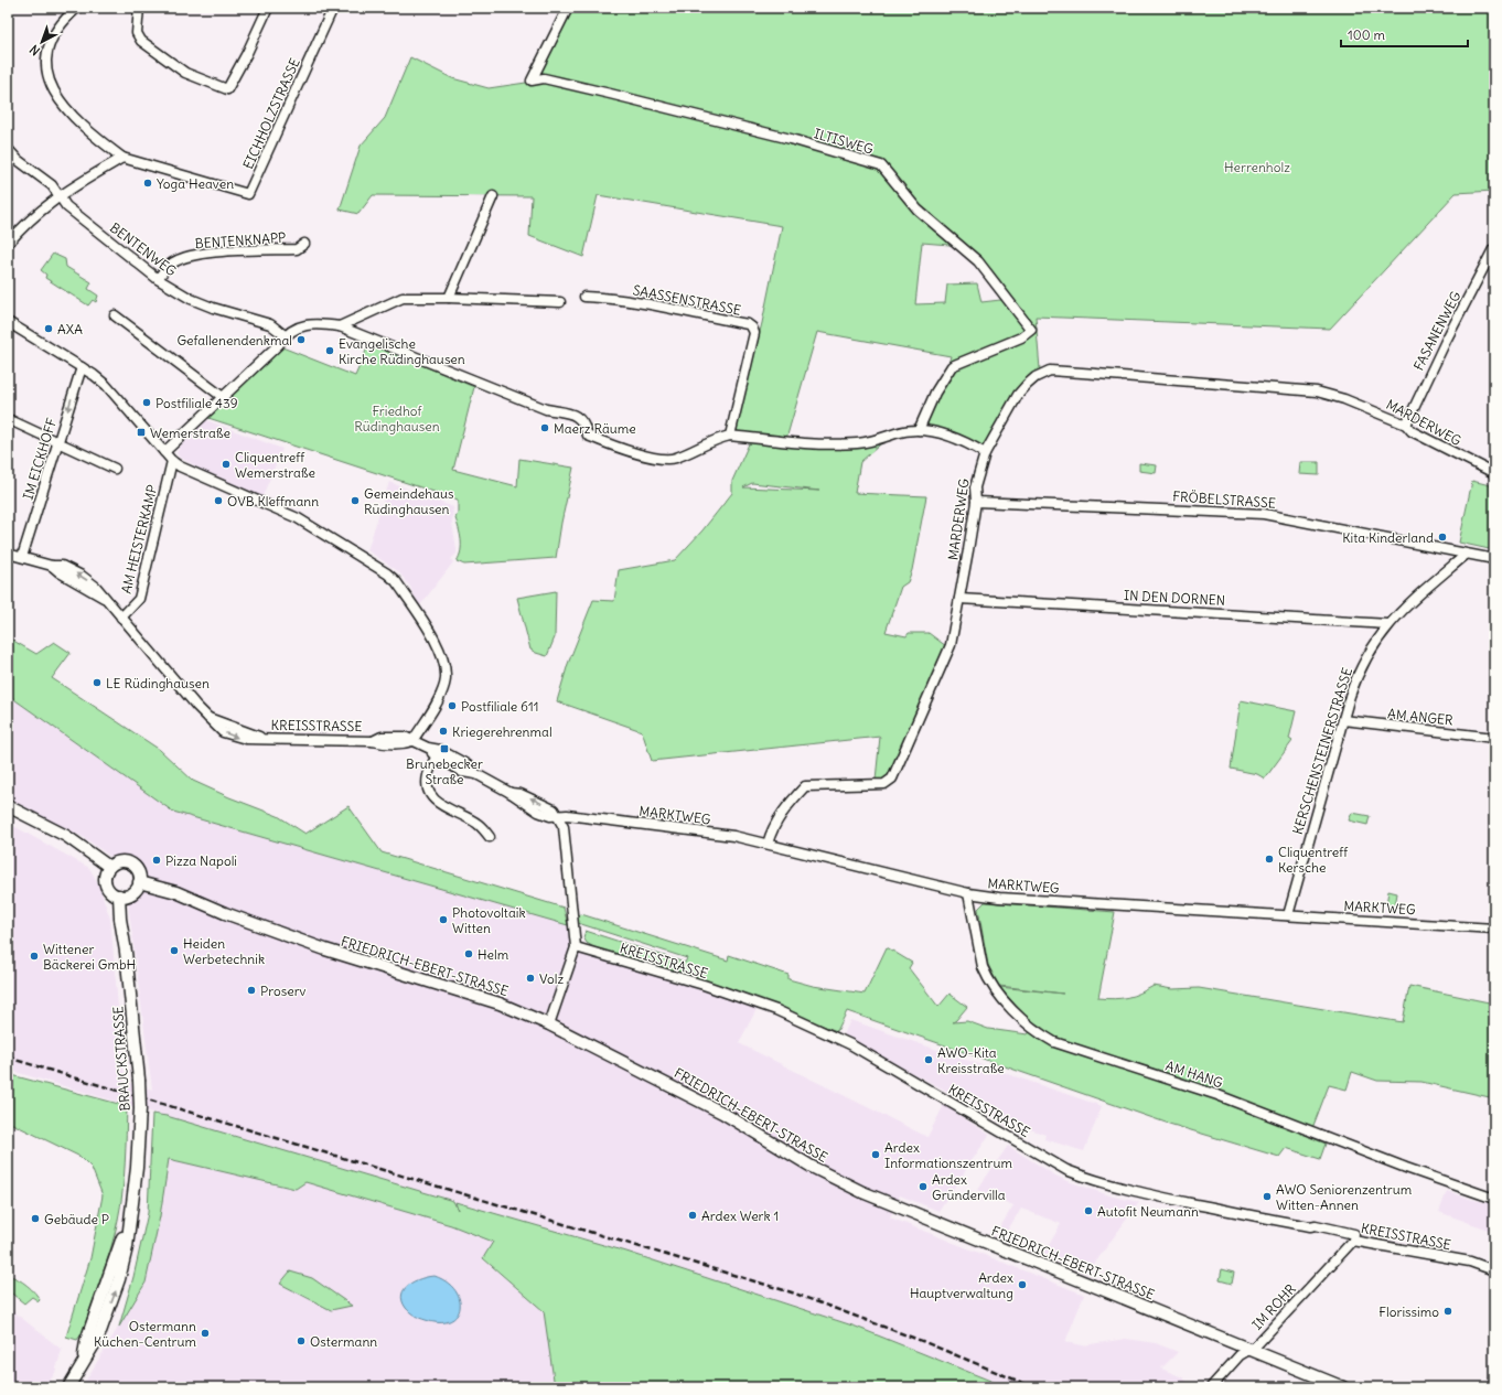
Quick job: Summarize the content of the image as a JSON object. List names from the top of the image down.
{
  "streets": {
    "street": [
      "EICHHOLZSTRASSE",
      "ILTISWEG",
      "BENTENKNAPP",
      "BENTENWEG",
      "SAASSENSTRASSE",
      "FASANENWEG",
      "MARDERWEG",
      "IM EICKHOFF",
      "FRÖBELSTRASSE",
      "AM HEISTERKAMP",
      "IN DEN DORNEN",
      "AM ANGER",
      "KREISSTRASSE",
      "KERSCHENSTEINERSTRASSE",
      "MARKTWEG",
      "FRIEDRICH-EBERT-STRASSE",
      "BRAUCKSTRASSE",
      "AM HANG",
      "IM ROHR"
    ]
  },
  "crossings": [
    ["BENTENKNAPP", "BENTENWEG"],
    ["FASANENWEG", "MARDERWEG"],
    ["MARDERWEG", "FRÖBELSTRASSE"],
    ["MARDERWEG", "IN DEN DORNEN"],
    ["MARDERWEG", "MARKTWEG"],
    ["IM EICKHOFF", "KREISSTRASSE"],
    ["FRÖBELSTRASSE", "KERSCHENSTEINERSTRASSE"],
    ["AM HEISTERKAMP", "KREISSTRASSE"],
    ["IN DEN DORNEN", "KERSCHENSTEINERSTRASSE"],
    ["AM ANGER", "KERSCHENSTEINERSTRASSE"],
    ["KREISSTRASSE", "IM ROHR"],
    ["KERSCHENSTEINERSTRASSE", "MARKTWEG"],
    ["MARKTWEG", "AM HANG"],
    ["FRIEDRICH-EBERT-STRASSE", "BRAUCKSTRASSE"],
    ["FRIEDRICH-EBERT-STRASSE", "IM ROHR"]
  ],
  "one_way": ["IM EICKHOFF"],
  "parks": ["Herrenholz", "Friedhof Rüdinghausen"],
  "places": {
    "other": [
      "Yoga Heaven",
      "AXA",
      "Gefallenendenkmal",
      "Evangelische Kirche Rüdinghausen",
      "Postfiliale 439",
      "Maerz Räume",
      "Cliquentreff Wemerstraße",
      "OVB Kleffmann",
      "Gemeindehaus Rüdinghausen",
      "Kita Kinderland",
      "LE Rüdinghausen",
      "Postfiliale 611",
      "Kriegerehrenmal",
      "Cliquentreff Kersche",
      "Pizza Napoli",
      "Photovoltaik Witten",
      "Heiden Werbetechnik",
      "Helm",
      "Wittener Bäckerei GmbH",
      "Volz",
      "Proserv",
      "AWO-Kita Kreisstraße",
      "Ardex Informationszentrum",
      "Ardex Gründervilla",
      "AWO Seniorenzentrum Witten-Annen",
      "Autofit Neumann",
      "Ardex Werk 1",
      "Gebäude P",
      "Ardex Hauptverwaltung",
      "Florissimo",
      "Ostermann Küchen-Centrum",
      "Ostermann"
    ],
    "transit": ["Wemerstraße", "Brunebecker Straße"]
  },
  "scale_bar": "100 m",
  "north": "bottom left"
}
